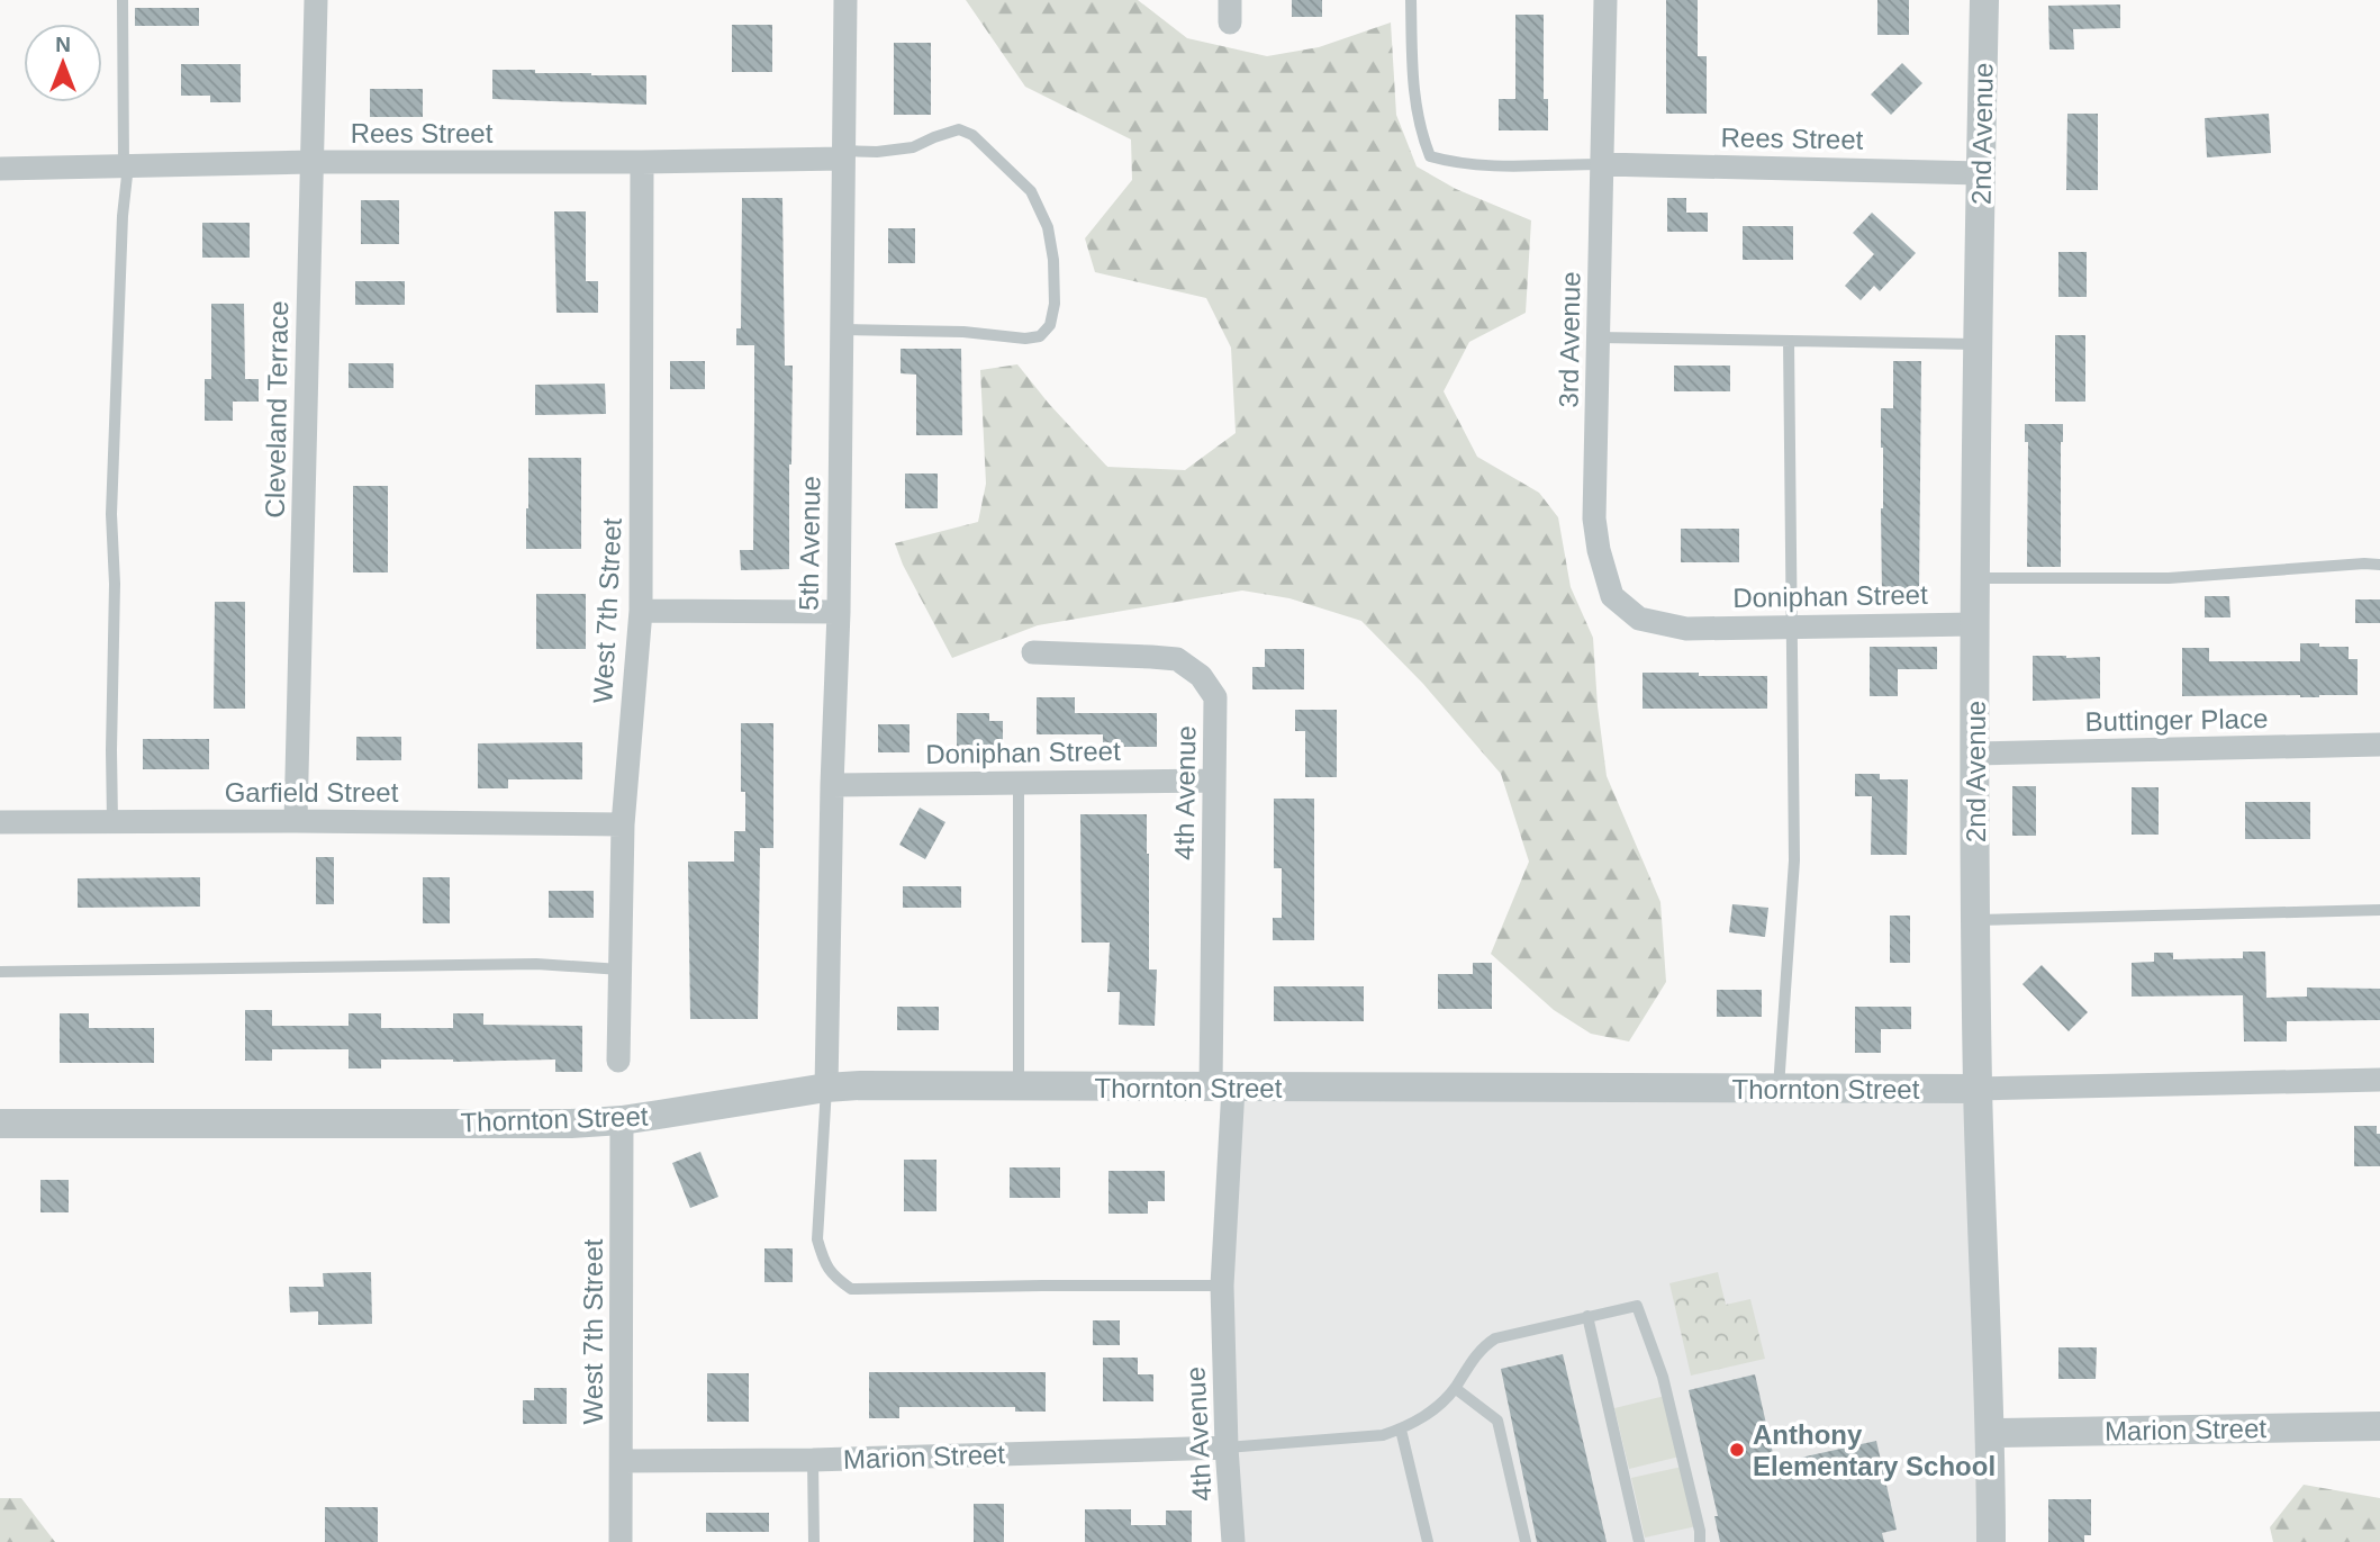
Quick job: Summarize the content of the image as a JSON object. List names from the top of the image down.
{
  "streets": {
    "street": [
      "Rees Street",
      "2nd Avenue",
      "3rd Avenue",
      "Cleveland Terrace",
      "5th Avenue",
      "Doniphan Street",
      "West 7th Street",
      "Buttinger Place",
      "Garfield Street",
      "4th Avenue",
      "Thornton Street",
      "Marion Street"
    ]
  },
  "crossings": [
    ["Rees Street", "2nd Avenue"],
    ["Rees Street", "3rd Avenue"],
    ["Rees Street", "Cleveland Terrace"],
    ["Rees Street", "5th Avenue"],
    ["Rees Street", "West 7th Street"],
    ["2nd Avenue", "Doniphan Street"],
    ["2nd Avenue", "Buttinger Place"],
    ["2nd Avenue", "Thornton Street"],
    ["2nd Avenue", "Marion Street"],
    ["3rd Avenue", "Doniphan Street"],
    ["Cleveland Terrace", "Garfield Street"],
    ["5th Avenue", "Doniphan Street"],
    ["5th Avenue", "Thornton Street"],
    ["Doniphan Street", "4th Avenue"],
    ["West 7th Street", "Garfield Street"],
    ["West 7th Street", "Thornton Street"],
    ["West 7th Street", "Marion Street"],
    ["4th Avenue", "Thornton Street"],
    ["4th Avenue", "Marion Street"]
  ],
  "places": ["Anthony Elementary School"],
  "north": "top"
}
